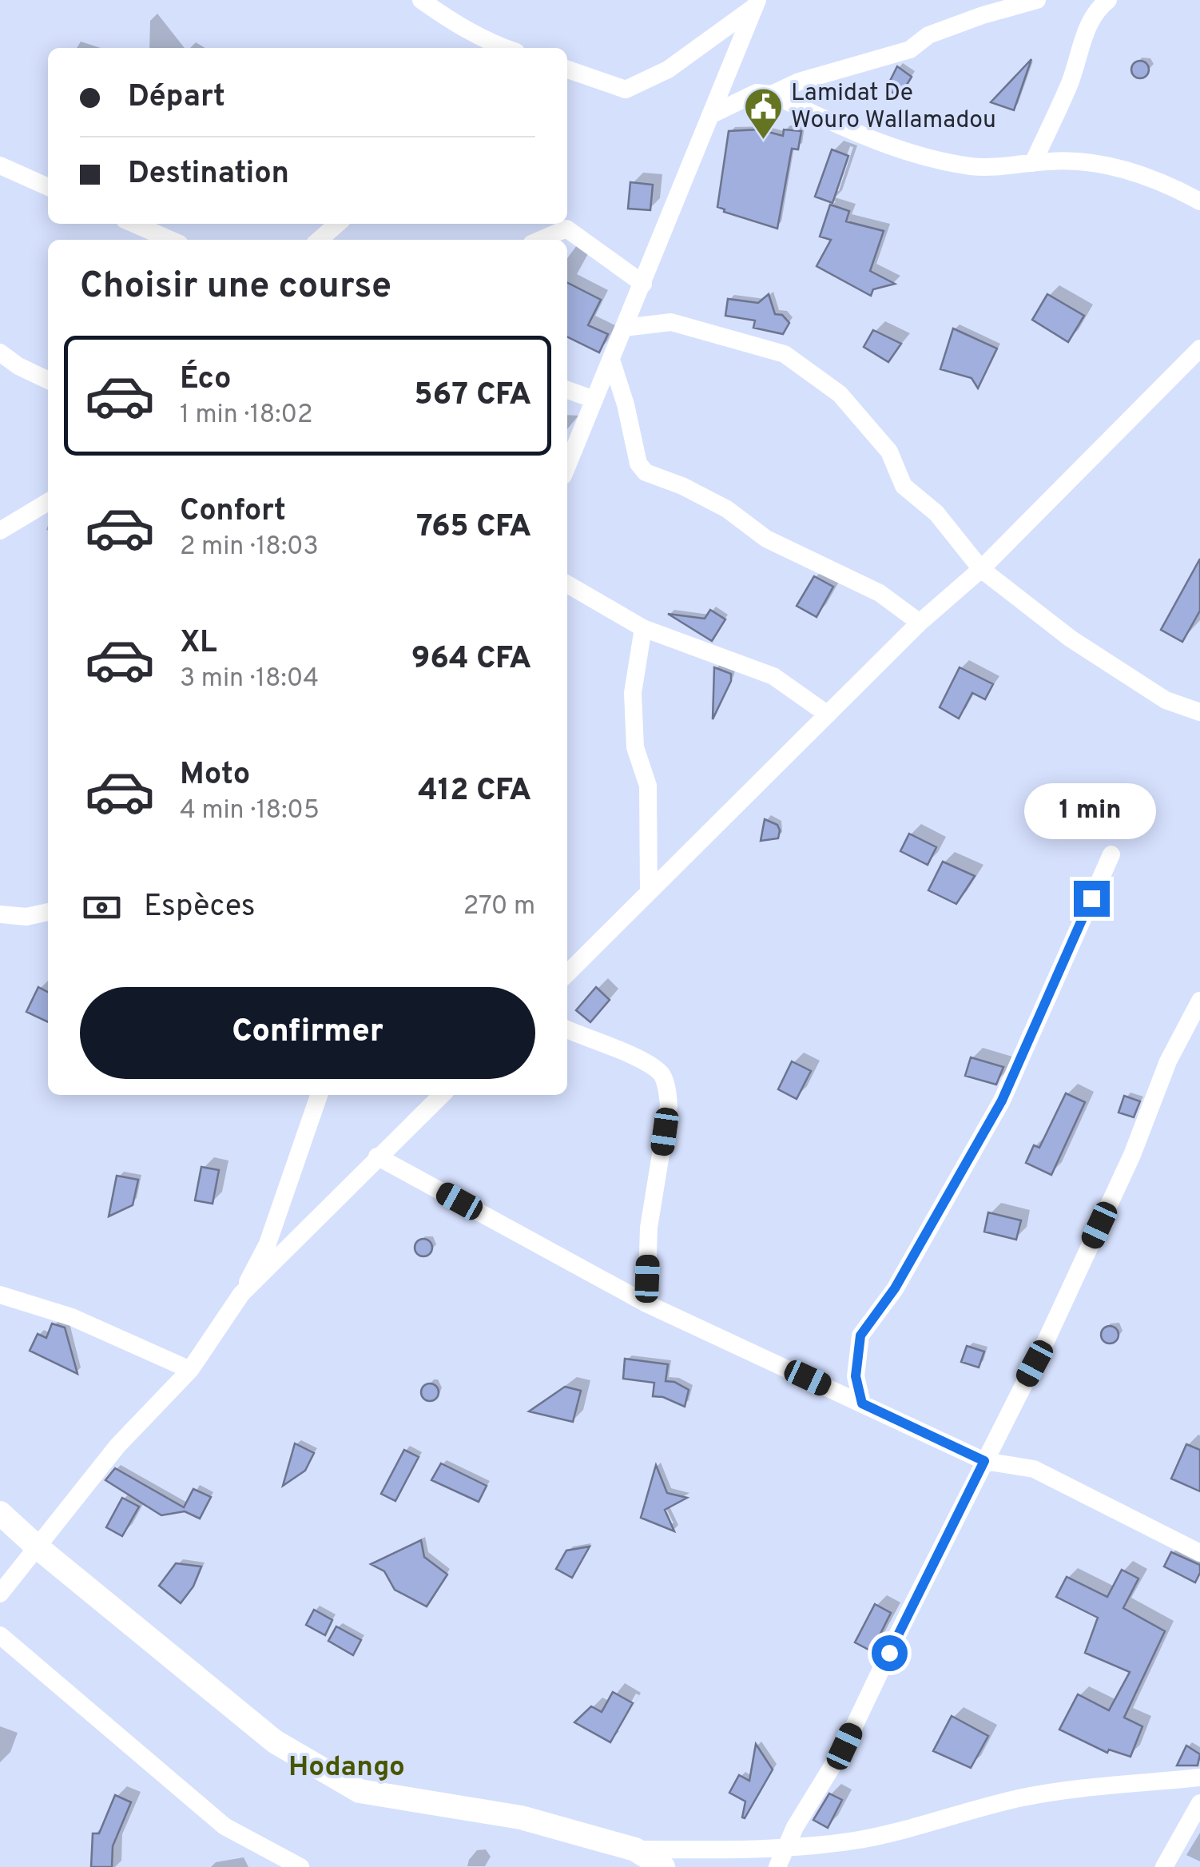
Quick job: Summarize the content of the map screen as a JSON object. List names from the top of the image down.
{
  "districts": ["Hodango"],
  "places": {
    "public building": ["Lamidat De Wouro Wallamadou"]
  },
  "page": {
    "banner": ["Départ", "Destination"],
    "heading": "Choisir une course",
    "list": [
      {
        "name": "Éco",
        "note": "1 min · 18:02",
        "value": "567 CFA"
      },
      {
        "name": "Confort",
        "note": "2 min · 18:03",
        "value": "765 CFA"
      },
      {
        "name": "XL",
        "note": "3 min · 18:04",
        "value": "964 CFA"
      },
      {
        "name": "Moto",
        "note": "4 min · 18:05",
        "value": "412 CFA"
      }
    ],
    "bubble": "1 min",
    "pay": ["Espèces", "270 m"],
    "buttons": "Confirmer"
  }
}
